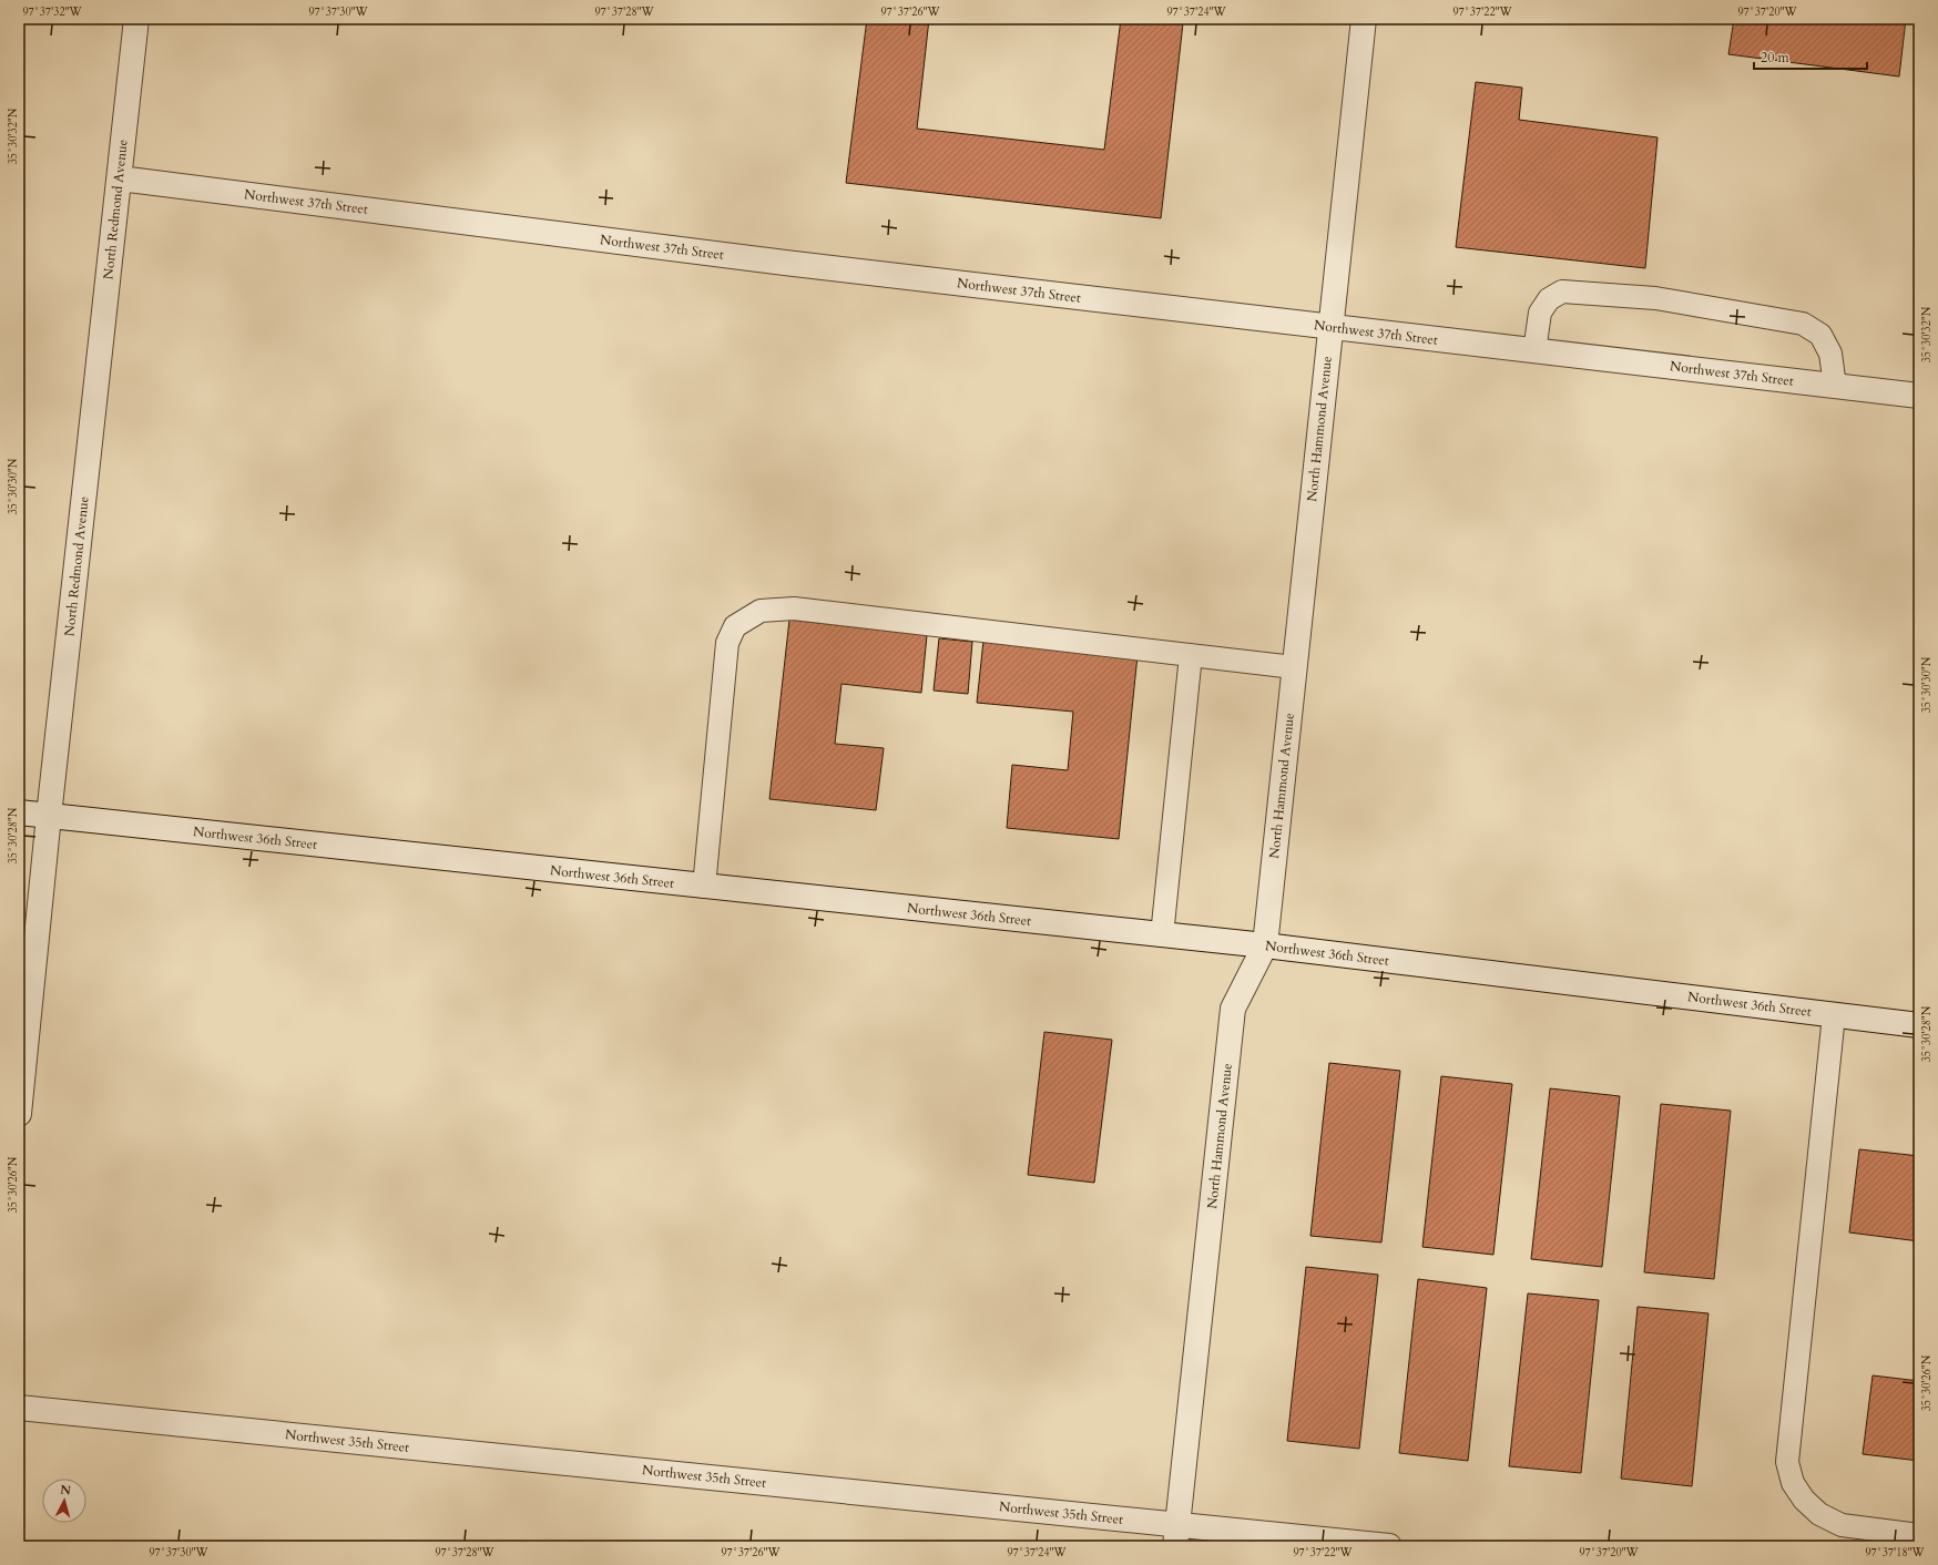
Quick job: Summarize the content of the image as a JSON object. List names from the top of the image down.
{
  "streets": {
    "street": [
      "Northwest 37th Street",
      "North Redmond Avenue",
      "North Hammond Avenue",
      "Northwest 36th Street",
      "Northwest 35th Street"
    ]
  },
  "crossings": [
    ["Northwest 37th Street", "North Redmond Avenue"],
    ["Northwest 37th Street", "North Hammond Avenue"],
    ["North Redmond Avenue", "Northwest 36th Street"],
    ["North Hammond Avenue", "Northwest 36th Street"],
    ["North Hammond Avenue", "Northwest 35th Street"]
  ],
  "scale_bar": "20 m",
  "north": "top",
  "coordinates": [
    "97°37'32\"W",
    "97°37'30\"W",
    "97°37'28\"W",
    "97°37'26\"W",
    "97°37'24\"W",
    "97°37'22\"W",
    "97°37'20\"W",
    "35°30'32\"N",
    "35°30'30\"N",
    "35°30'28\"N",
    "35°30'26\"N",
    "97°37'18\"W"
  ]
}
